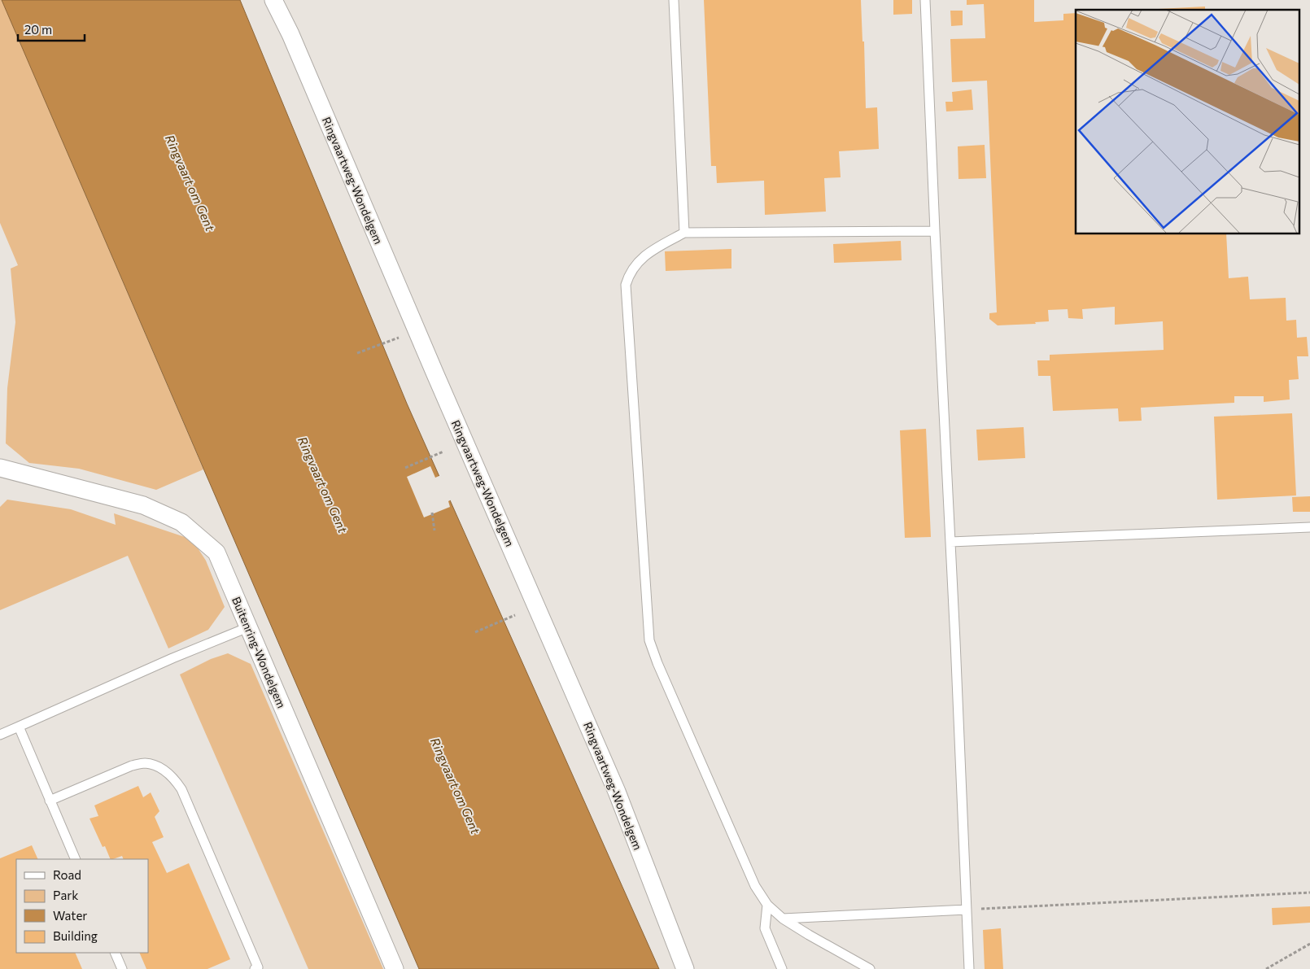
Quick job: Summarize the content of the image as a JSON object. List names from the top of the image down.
{
  "streets": {
    "street": ["Ringvaartweg-Wondelgem", "Buitenring-Wondelgem"]
  },
  "water": ["Ringvaart om Gent"],
  "legend": [
    "Road",
    "Park",
    "Water",
    "Building"
  ],
  "scale_bar": "20 m"
}
